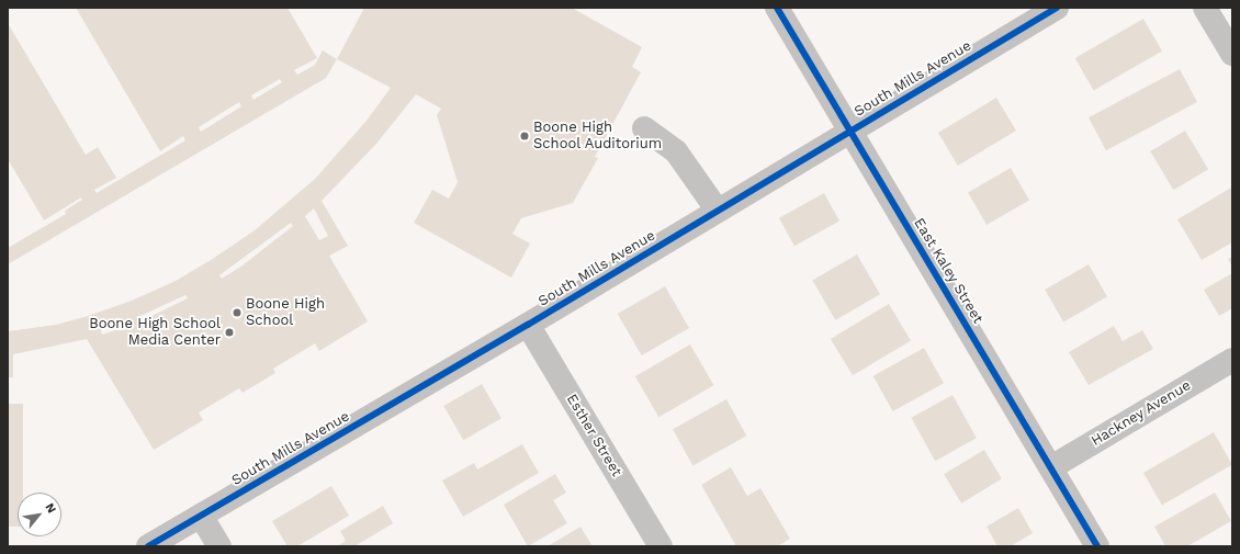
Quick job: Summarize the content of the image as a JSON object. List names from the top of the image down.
{
  "streets": {
    "street": [
      "South Mills Avenue",
      "East Kaley Street",
      "Hackney Avenue",
      "Esther Street"
    ]
  },
  "crossings": [
    ["South Mills Avenue", "East Kaley Street"],
    ["South Mills Avenue", "Esther Street"],
    ["East Kaley Street", "Hackney Avenue"]
  ],
  "places": ["Boone High School Auditorium", "Boone High School", "Boone High School Media Center"],
  "north": "top right"
}
